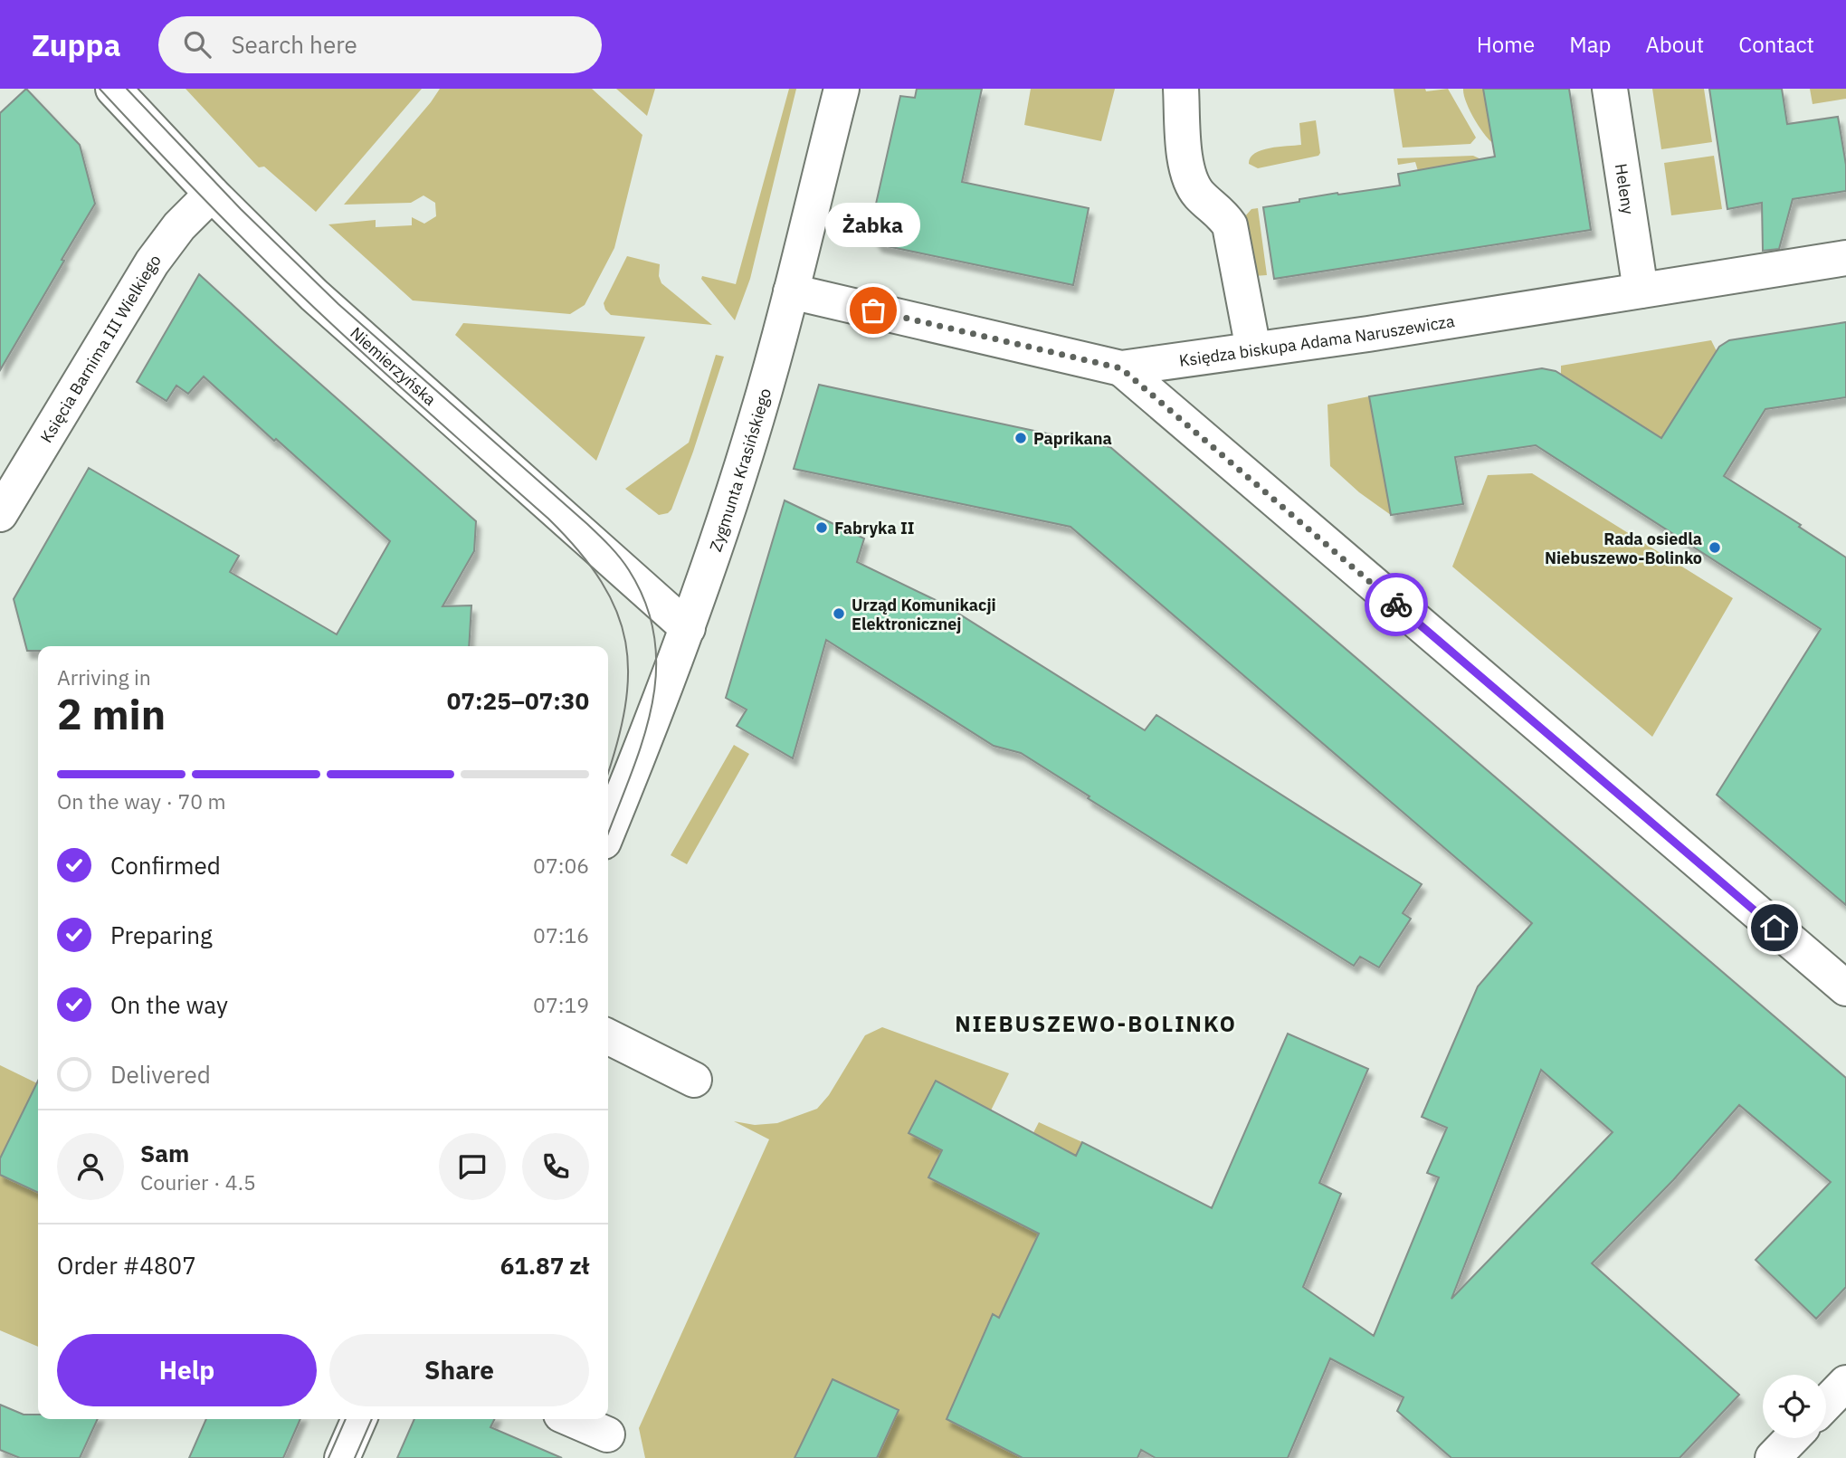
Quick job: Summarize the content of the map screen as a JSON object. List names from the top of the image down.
{
  "streets": {
    "street": [
      "Heleny",
      "Księdza biskupa Adama Naruszewicza",
      "Księcia Barnima III Wielkiego",
      "Niemierzyńska",
      "Zygmunta Krasińskiego"
    ]
  },
  "crossings": [
    ["Heleny", "Księdza biskupa Adama Naruszewicza"],
    ["Księdza biskupa Adama Naruszewicza", "Zygmunta Krasińskiego"],
    ["Księcia Barnima III Wielkiego", "Niemierzyńska"],
    ["Niemierzyńska", "Zygmunta Krasińskiego"]
  ],
  "districts": ["NIEBUSZEWO-BOLINKO"],
  "places": [
    "Żabka",
    "Paprikana",
    "Fabryka II",
    "Rada osiedla Niebuszewo-Bolinko",
    "Urząd Komunikacji Elektronicznej"
  ],
  "page": {
    "header": "Zuppa",
    "search": "Search here",
    "nav": [
      "Home",
      "Map",
      "About",
      "Contact"
    ],
    "bubble": "Żabka",
    "heading": ["2 min", "Arriving in", "07:25–07:30"],
    "panel": [
      "Sam",
      "Courier · 4.5",
      "Order #4807",
      "61.87 zł"
    ],
    "bar": "On the way · 70 m",
    "list": [
      ["Confirmed", "07:06"],
      ["Preparing", "07:16"],
      ["On the way", "07:19"],
      "Delivered"
    ],
    "buttons": ["Help", "Share"]
  }
}
